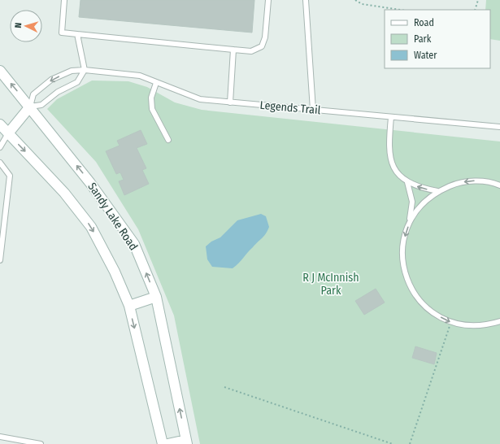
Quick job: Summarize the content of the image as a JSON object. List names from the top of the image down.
{
  "streets": {
    "main road": ["Sandy Lake Road"],
    "lane": ["Legends Trail"]
  },
  "crossings": [
    ["Legends Trail", "Sandy Lake Road"]
  ],
  "parks": ["R J McInnish Park"],
  "legend": ["Road", "Park", "Water"],
  "north": "left"
}
